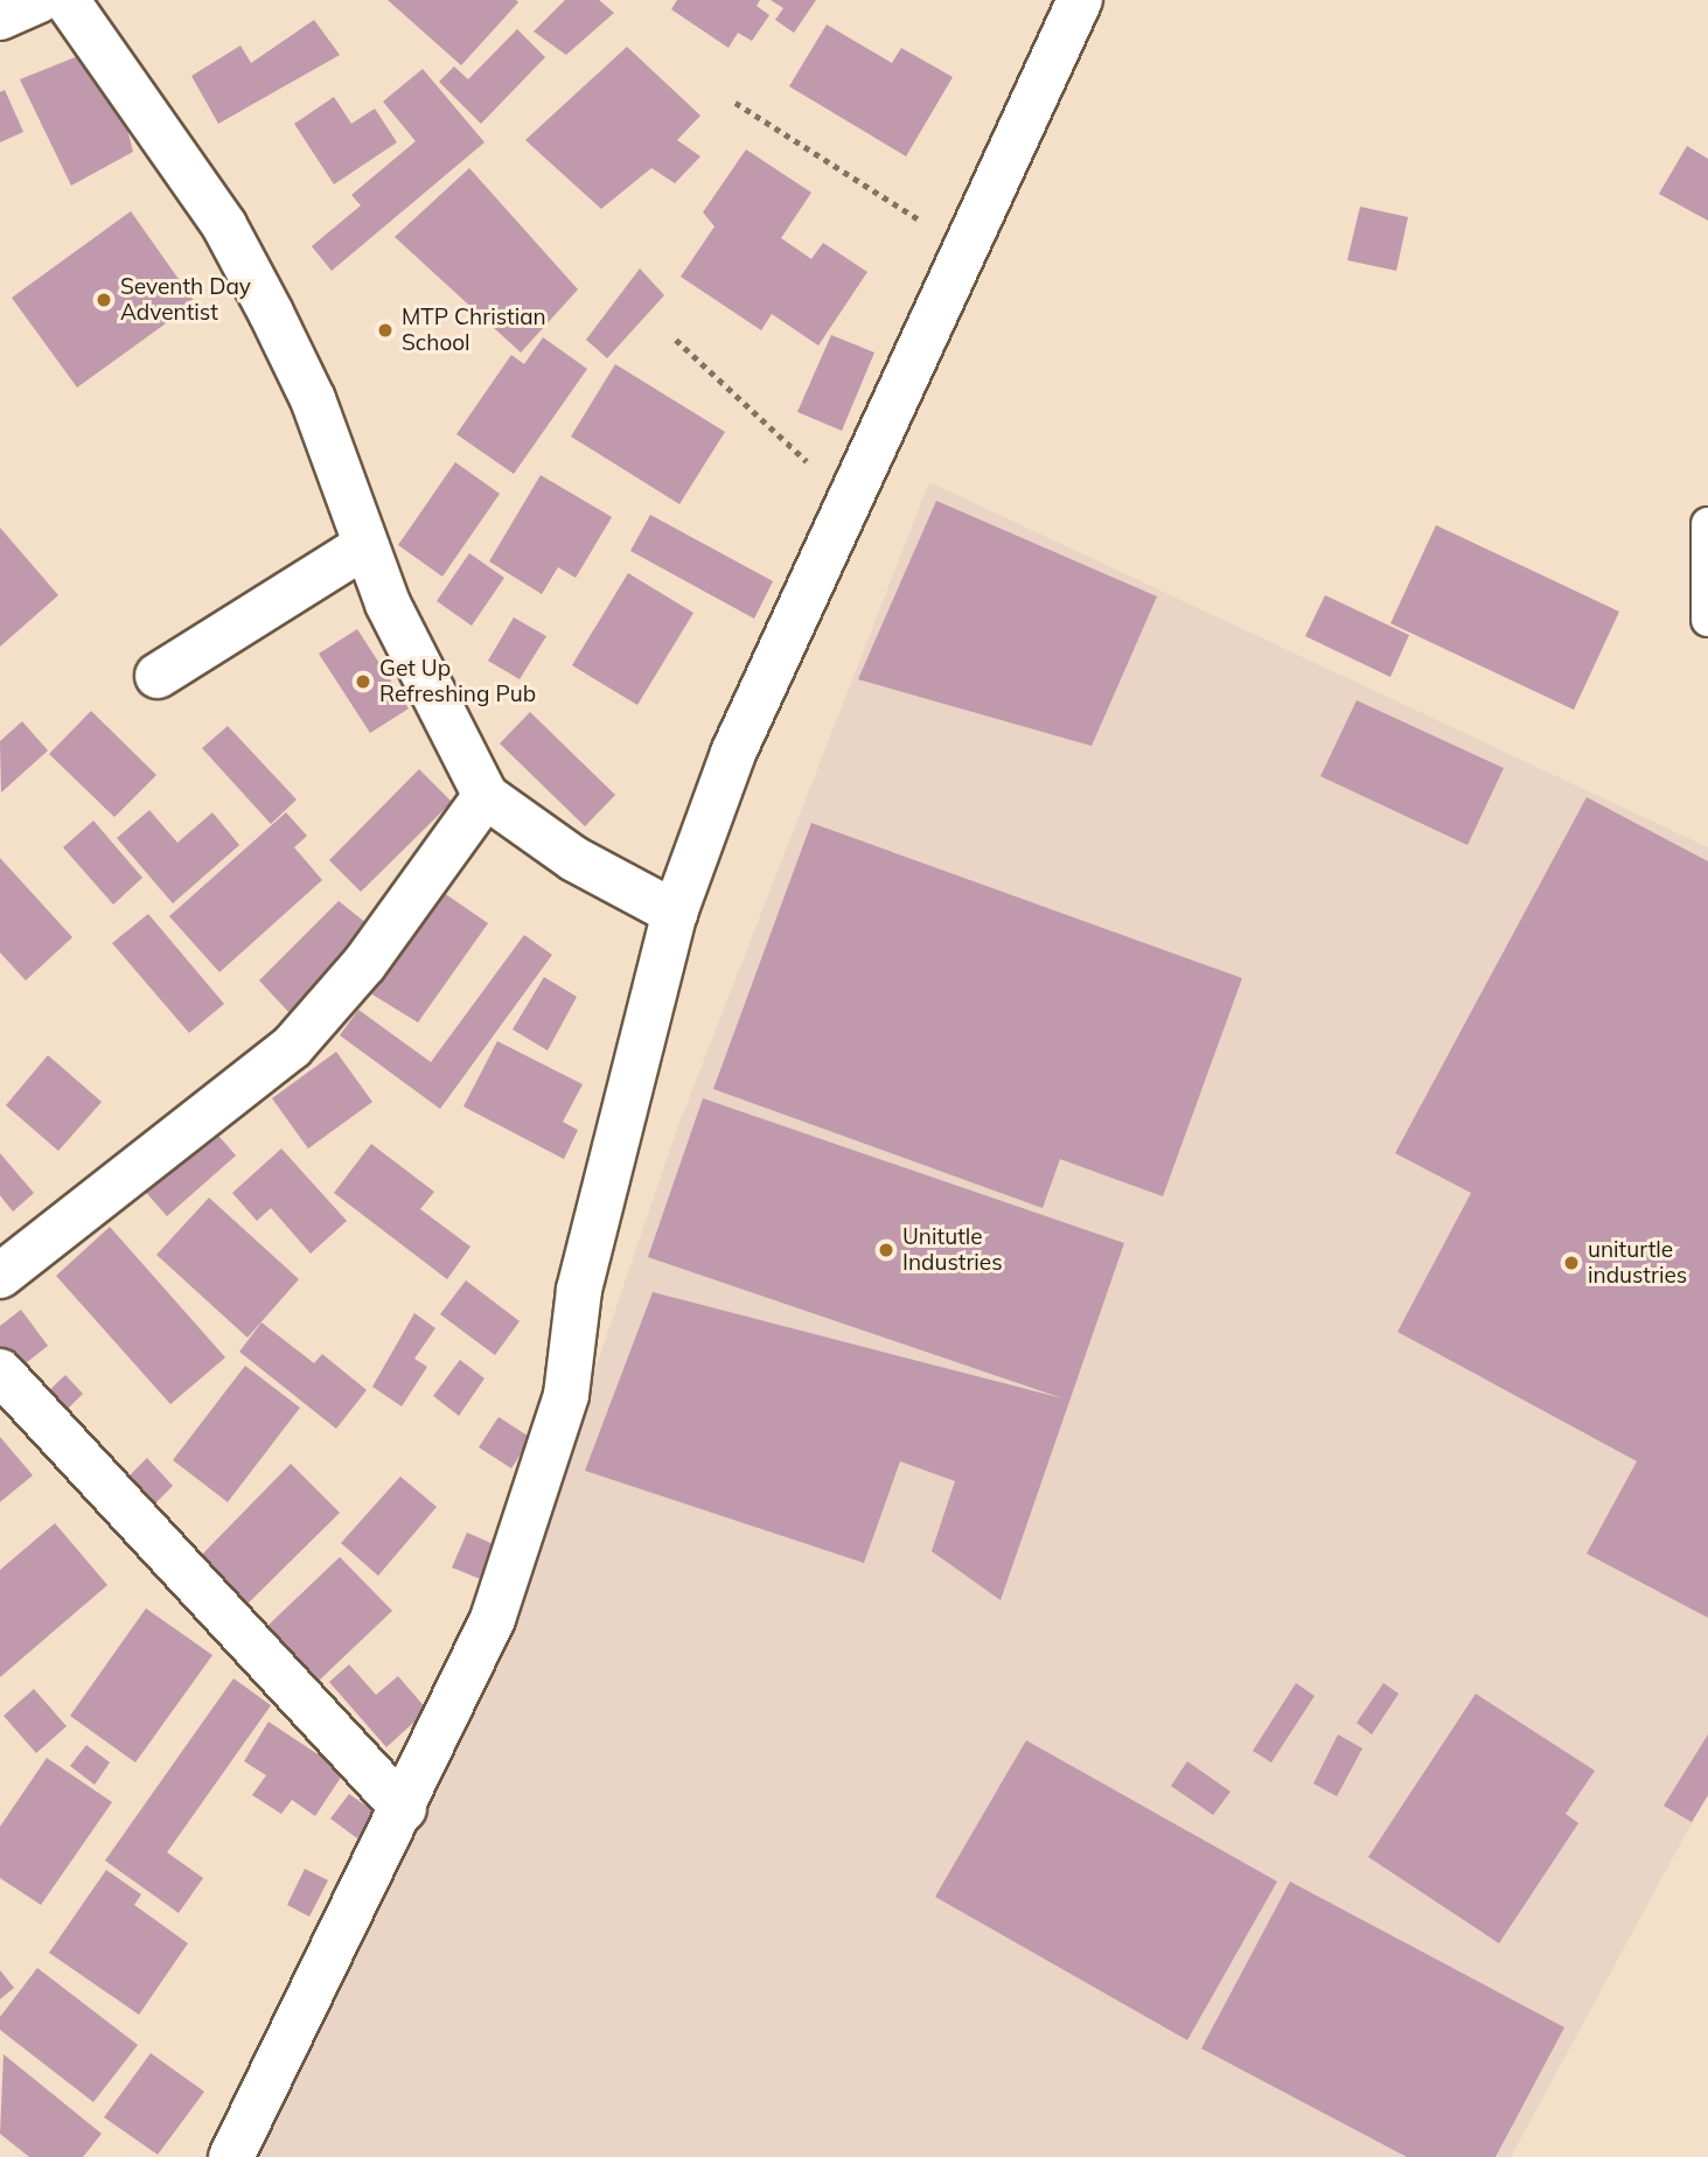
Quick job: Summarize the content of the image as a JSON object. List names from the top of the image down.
{
  "places": [
    "Seventh Day Adventist",
    "MTP Christian School",
    "Get Up Refreshing Pub",
    "Unitutle Industries",
    "uniturtle industries"
  ]
}
